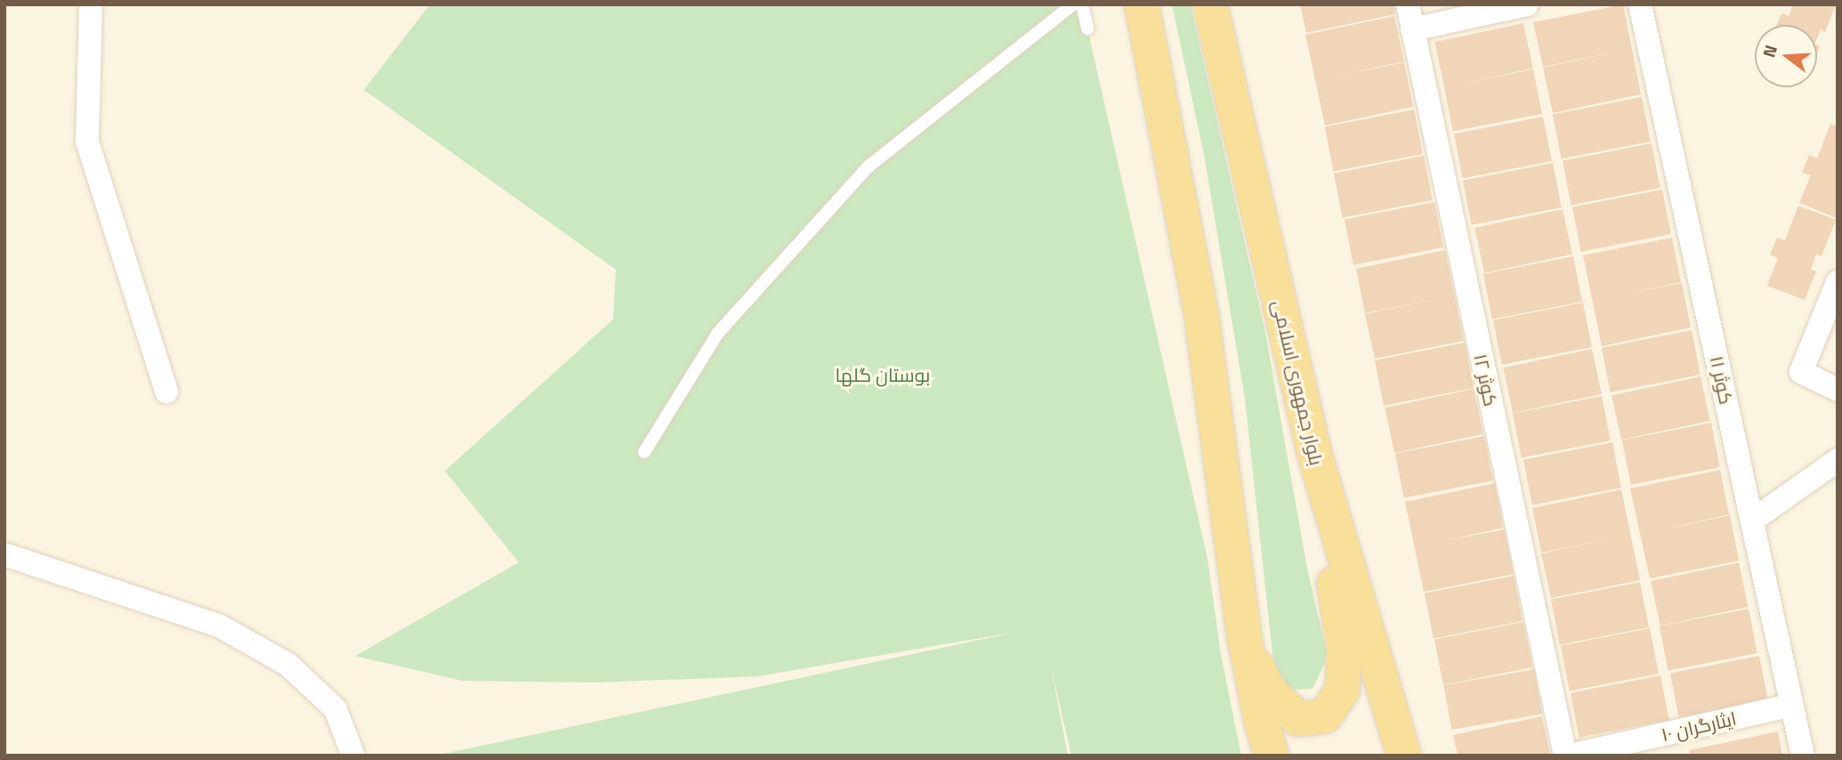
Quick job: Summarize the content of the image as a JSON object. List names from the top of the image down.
{
  "streets": {
    "main road": ["بلوار جمهوری اسلامی"],
    "street": ["کوثر ۱۲", "کوثر ۱۱", "ایثارگران ۱۰"]
  },
  "crossings": [
    ["کوثر ۱۲", "ایثارگران ۱۰"],
    ["کوثر ۱۱", "ایثارگران ۱۰"]
  ],
  "parks": ["بوستان گلها"],
  "north": "left"
}
